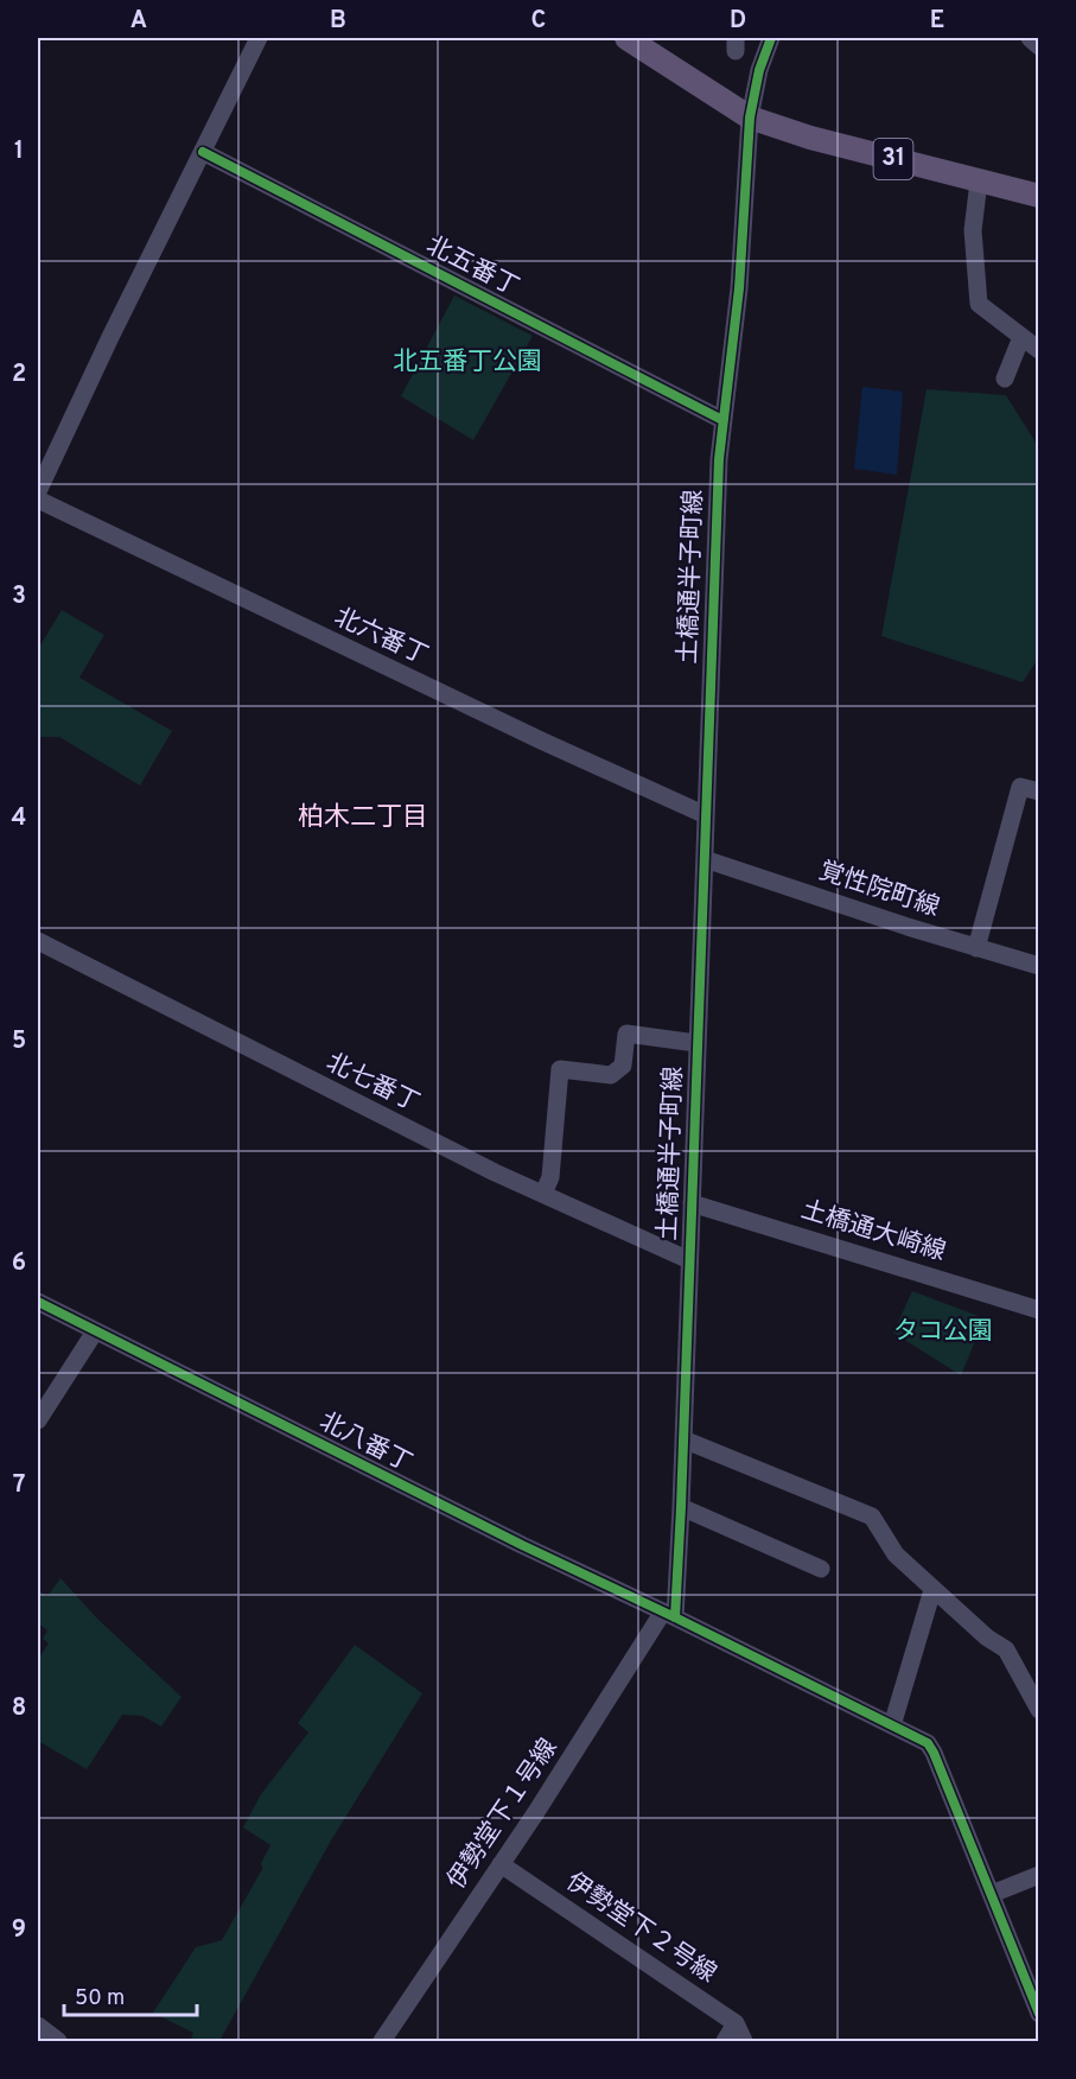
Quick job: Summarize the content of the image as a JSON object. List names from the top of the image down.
{
  "streets": {
    "main road": ["31"],
    "street": [
      "北五番丁",
      "土橋通半子町線",
      "北六番丁",
      "覚性院町線",
      "北七番丁",
      "土橋通大崎線",
      "北八番丁",
      "伊勢堂下１号線",
      "伊勢堂下２号線"
    ]
  },
  "crossings": [
    ["31", "土橋通半子町線"],
    ["北五番丁", "土橋通半子町線"],
    ["土橋通半子町線", "北六番丁"],
    ["土橋通半子町線", "覚性院町線"],
    ["土橋通半子町線", "北七番丁"],
    ["土橋通半子町線", "土橋通大崎線"],
    ["土橋通半子町線", "北八番丁"],
    ["土橋通半子町線", "伊勢堂下１号線"],
    ["北八番丁", "伊勢堂下１号線"],
    ["伊勢堂下１号線", "伊勢堂下２号線"]
  ],
  "districts": ["柏木二丁目"],
  "parks": ["北五番丁公園", "タコ公園"],
  "scale_bar": "50 m",
  "grid": {
    "columns": [
      "A",
      "B",
      "C",
      "D",
      "E"
    ],
    "rows": [
      "1",
      "2",
      "3",
      "4",
      "5",
      "6",
      "7",
      "8",
      "9"
    ]
  }
}
